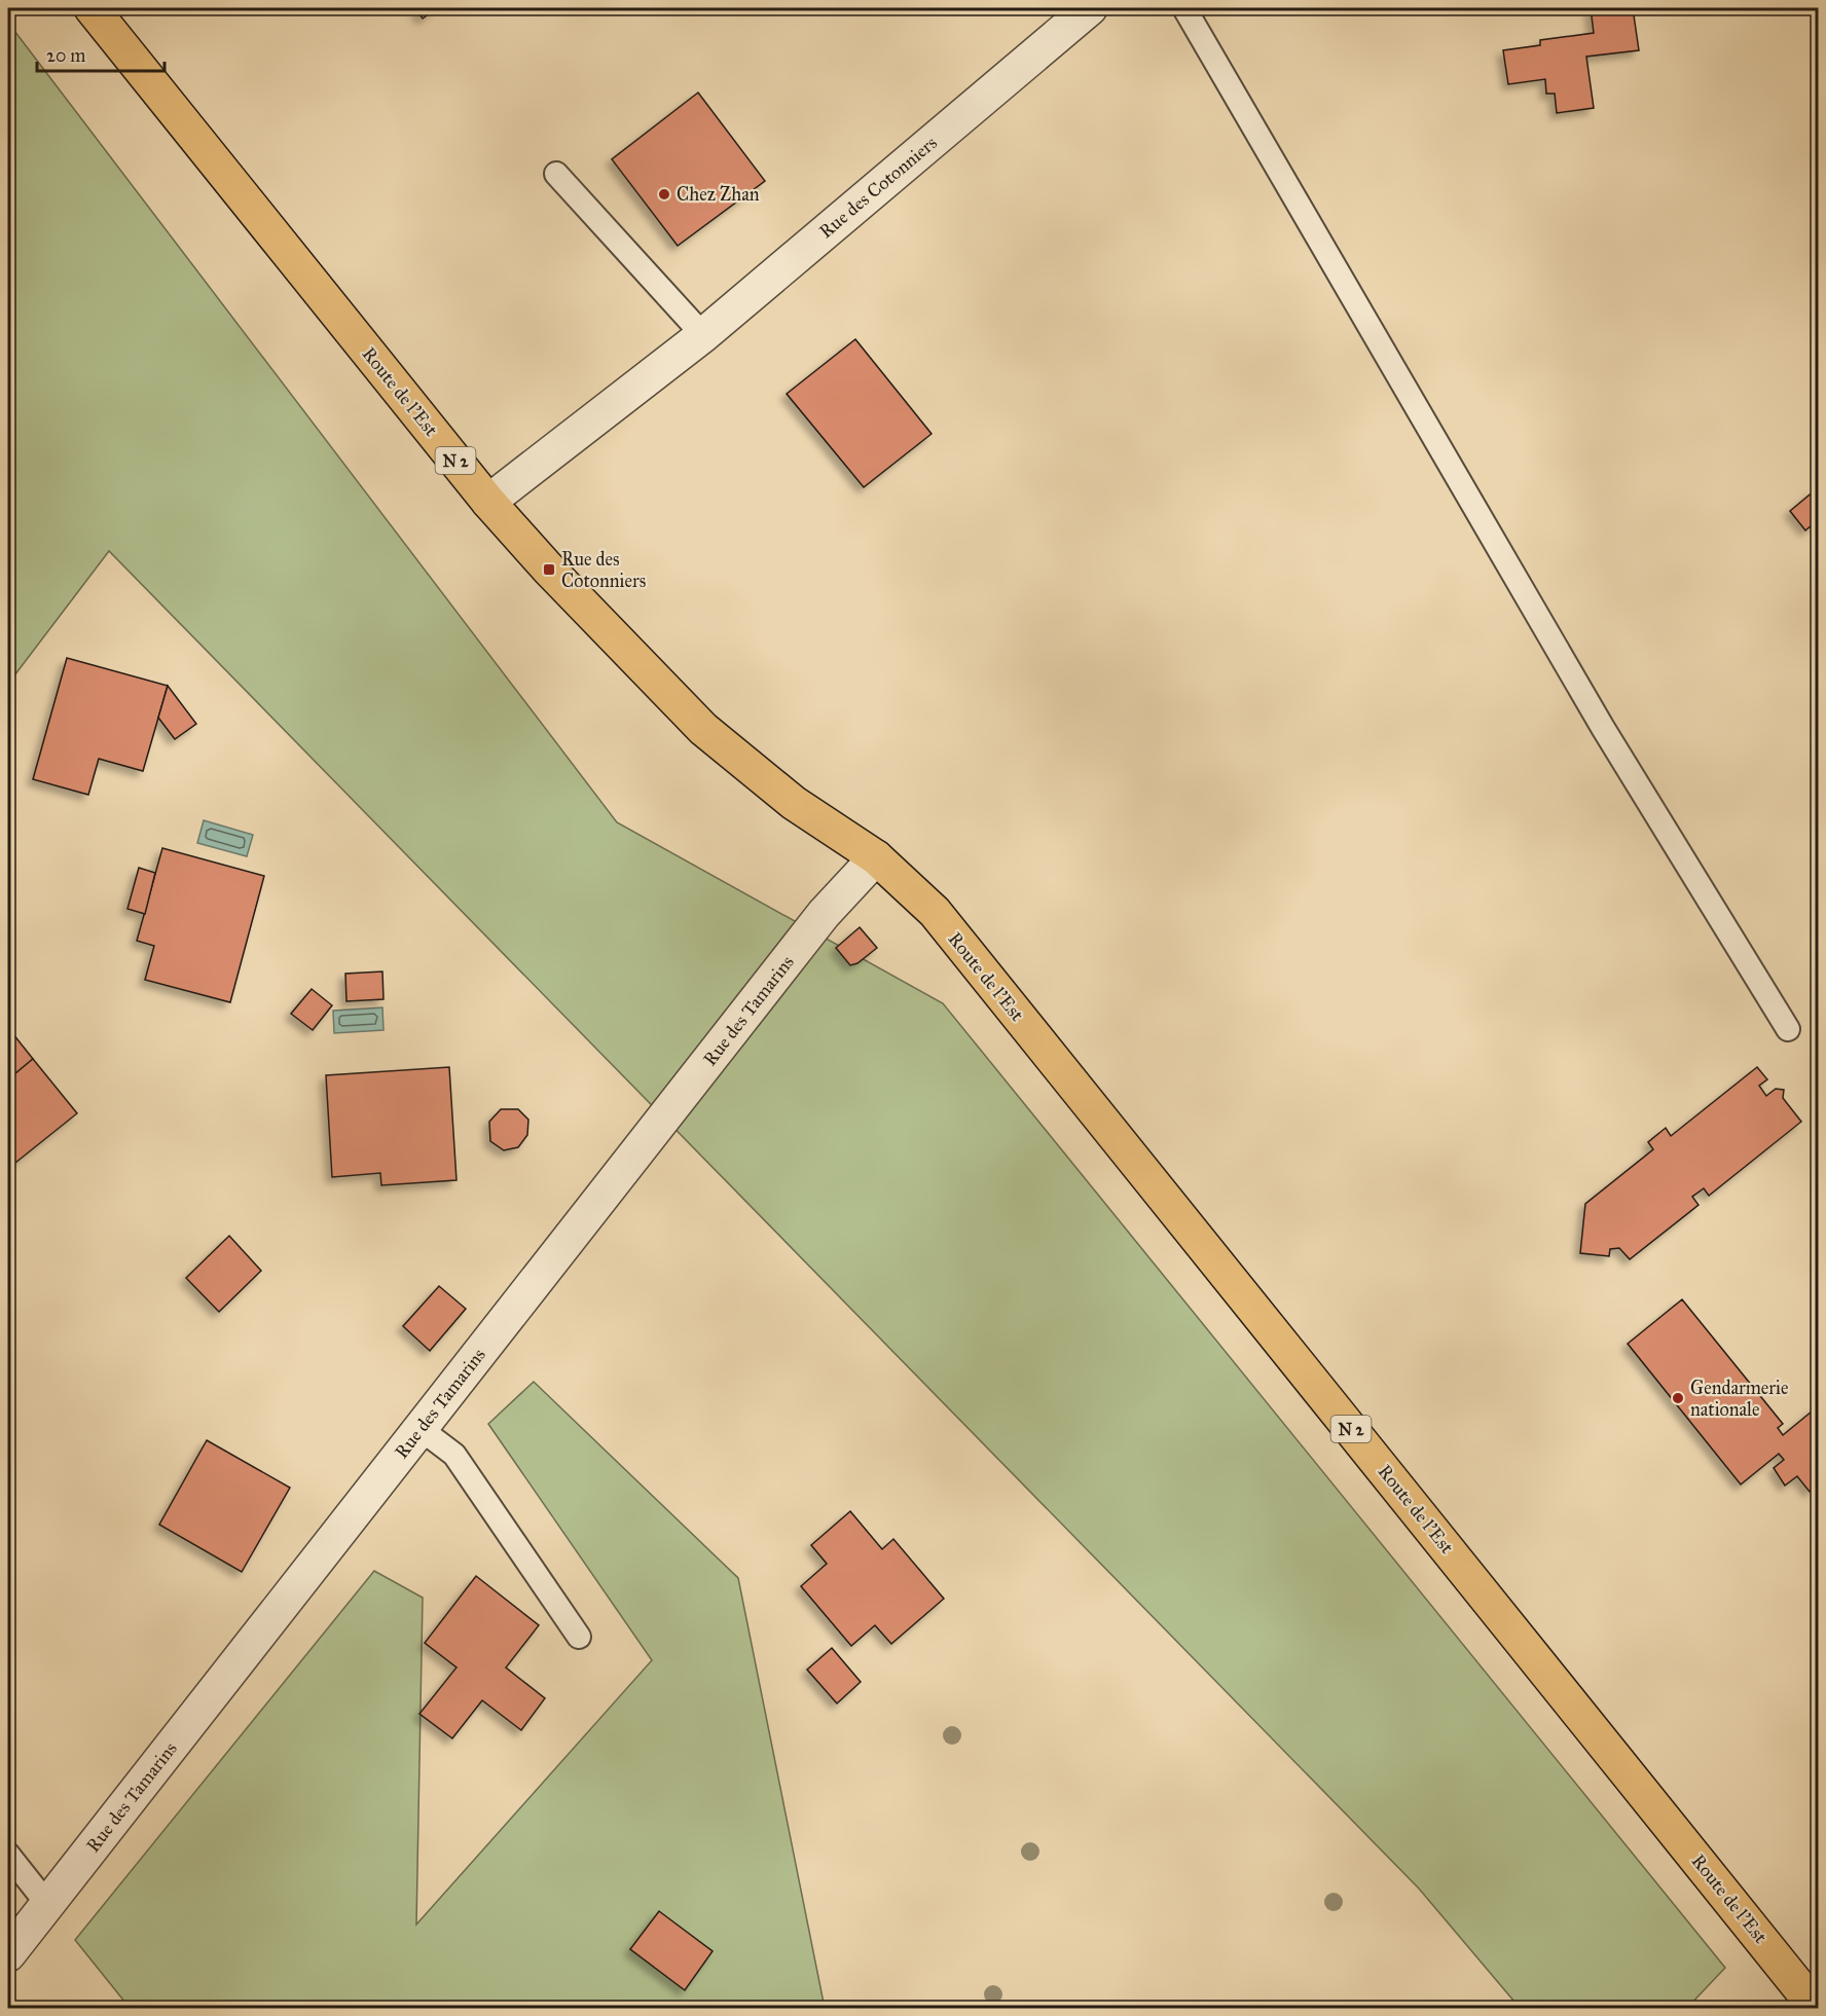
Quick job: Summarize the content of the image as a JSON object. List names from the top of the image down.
{
  "streets": {
    "main road": ["Route de l'Est", "N 2"],
    "street": ["Rue des Cotonniers", "Rue des Tamarins"]
  },
  "crossings": [
    ["Rue des Cotonniers", "Route de l'Est"],
    ["Route de l'Est", "Rue des Tamarins"]
  ],
  "places": {
    "other": ["Chez Zhan", "Gendarmerie nationale"],
    "transit": ["Rue des Cotonniers"]
  },
  "scale_bar": "20 m"
}
